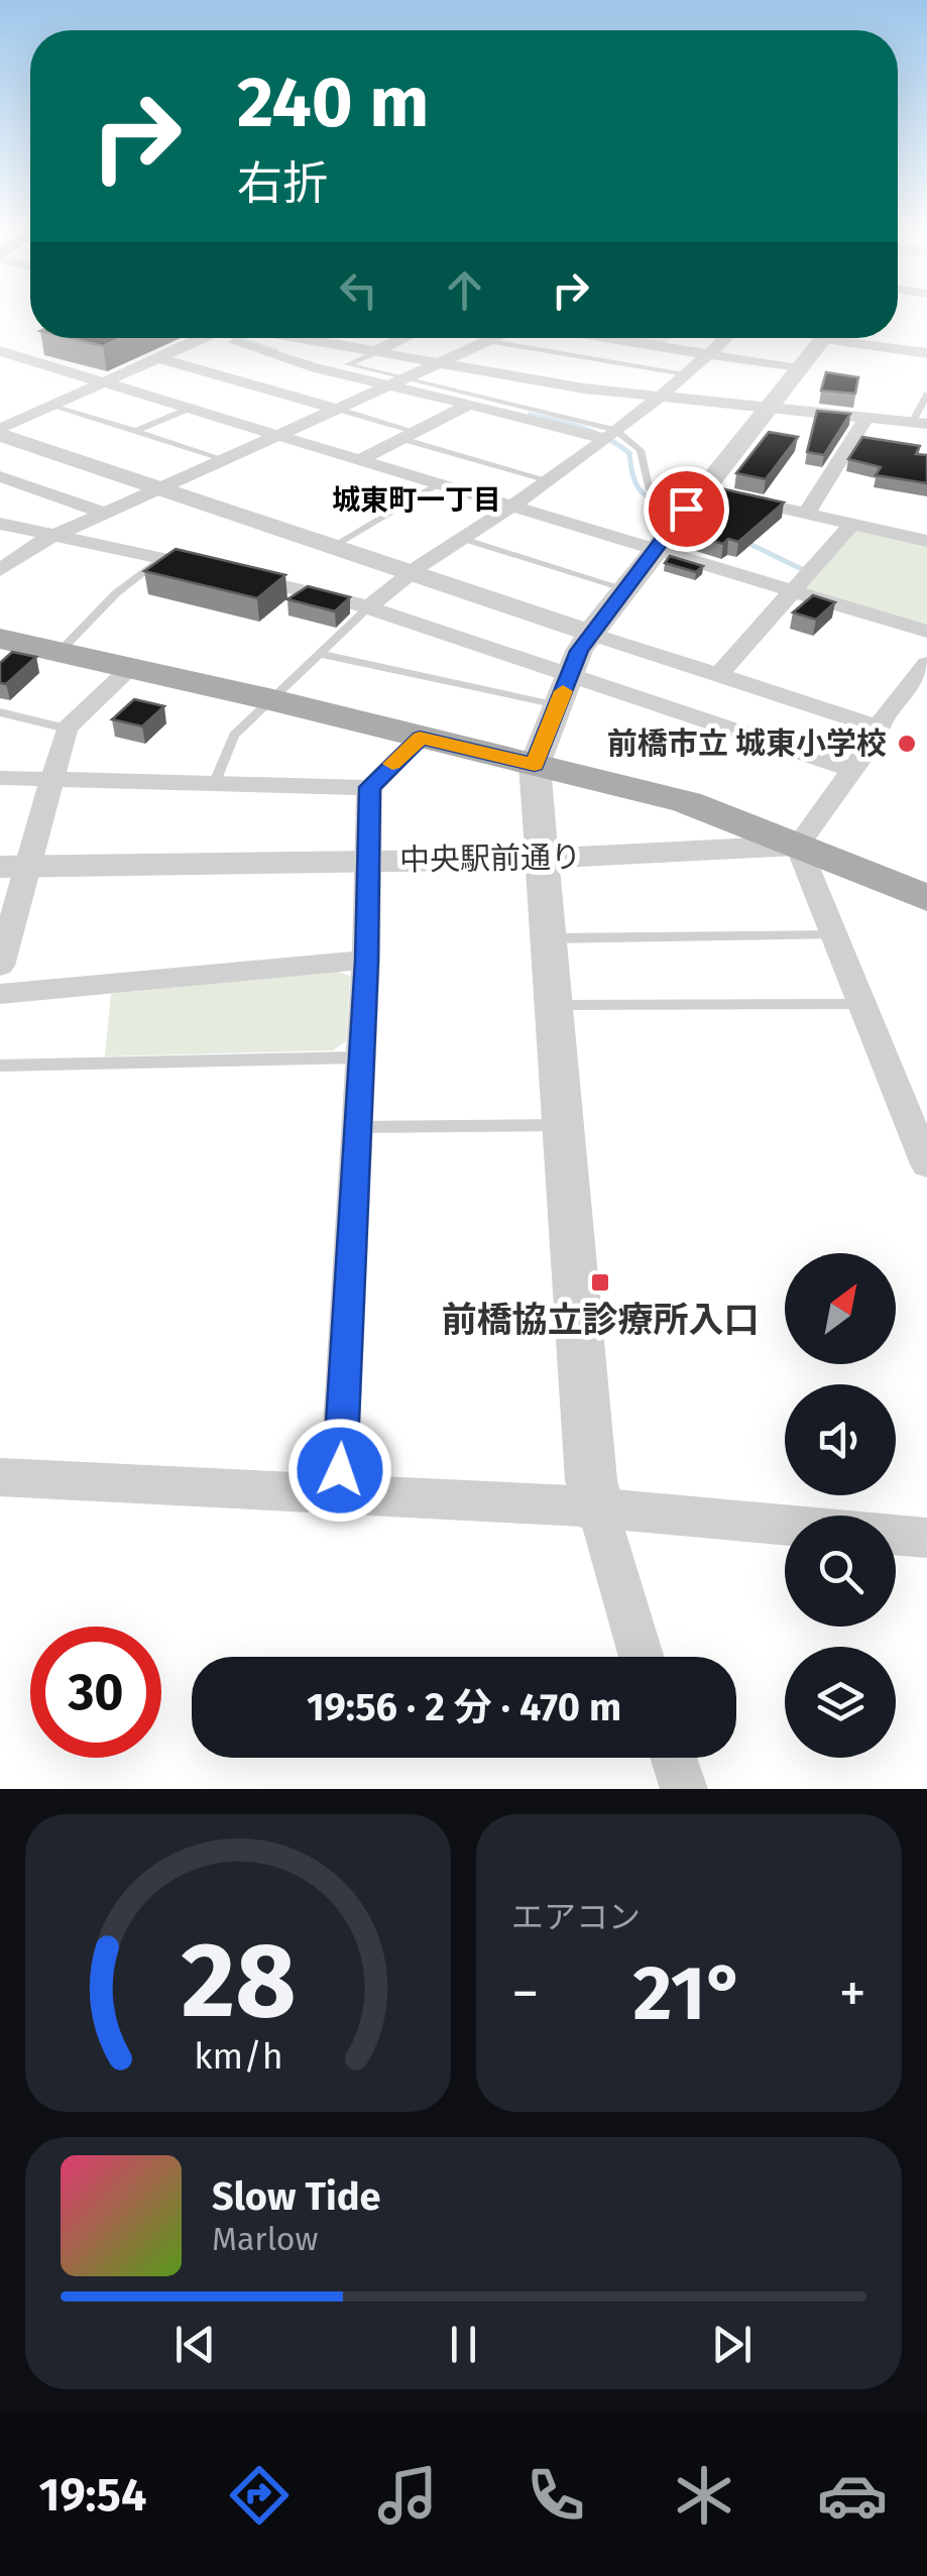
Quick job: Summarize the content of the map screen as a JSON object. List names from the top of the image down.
{
  "streets": {
    "street": ["中央駅前通り"]
  },
  "districts": ["城東町一丁目"],
  "places": {
    "other": ["前橋市立 城東小学校"],
    "transit": ["前橋協立診療所入口"]
  },
  "north": "top right",
  "page": {
    "turn": ["240 m", "右折"],
    "limit": "30",
    "trip": "19:56 · 2 分 · 470 m",
    "tile": "エアコン",
    "heat": ["−", "21°", "+"],
    "song": ["Slow Tide", "Marlow"],
    "tabs": "19:54",
    "gauge": ["28", "km/h"]
  }
}
